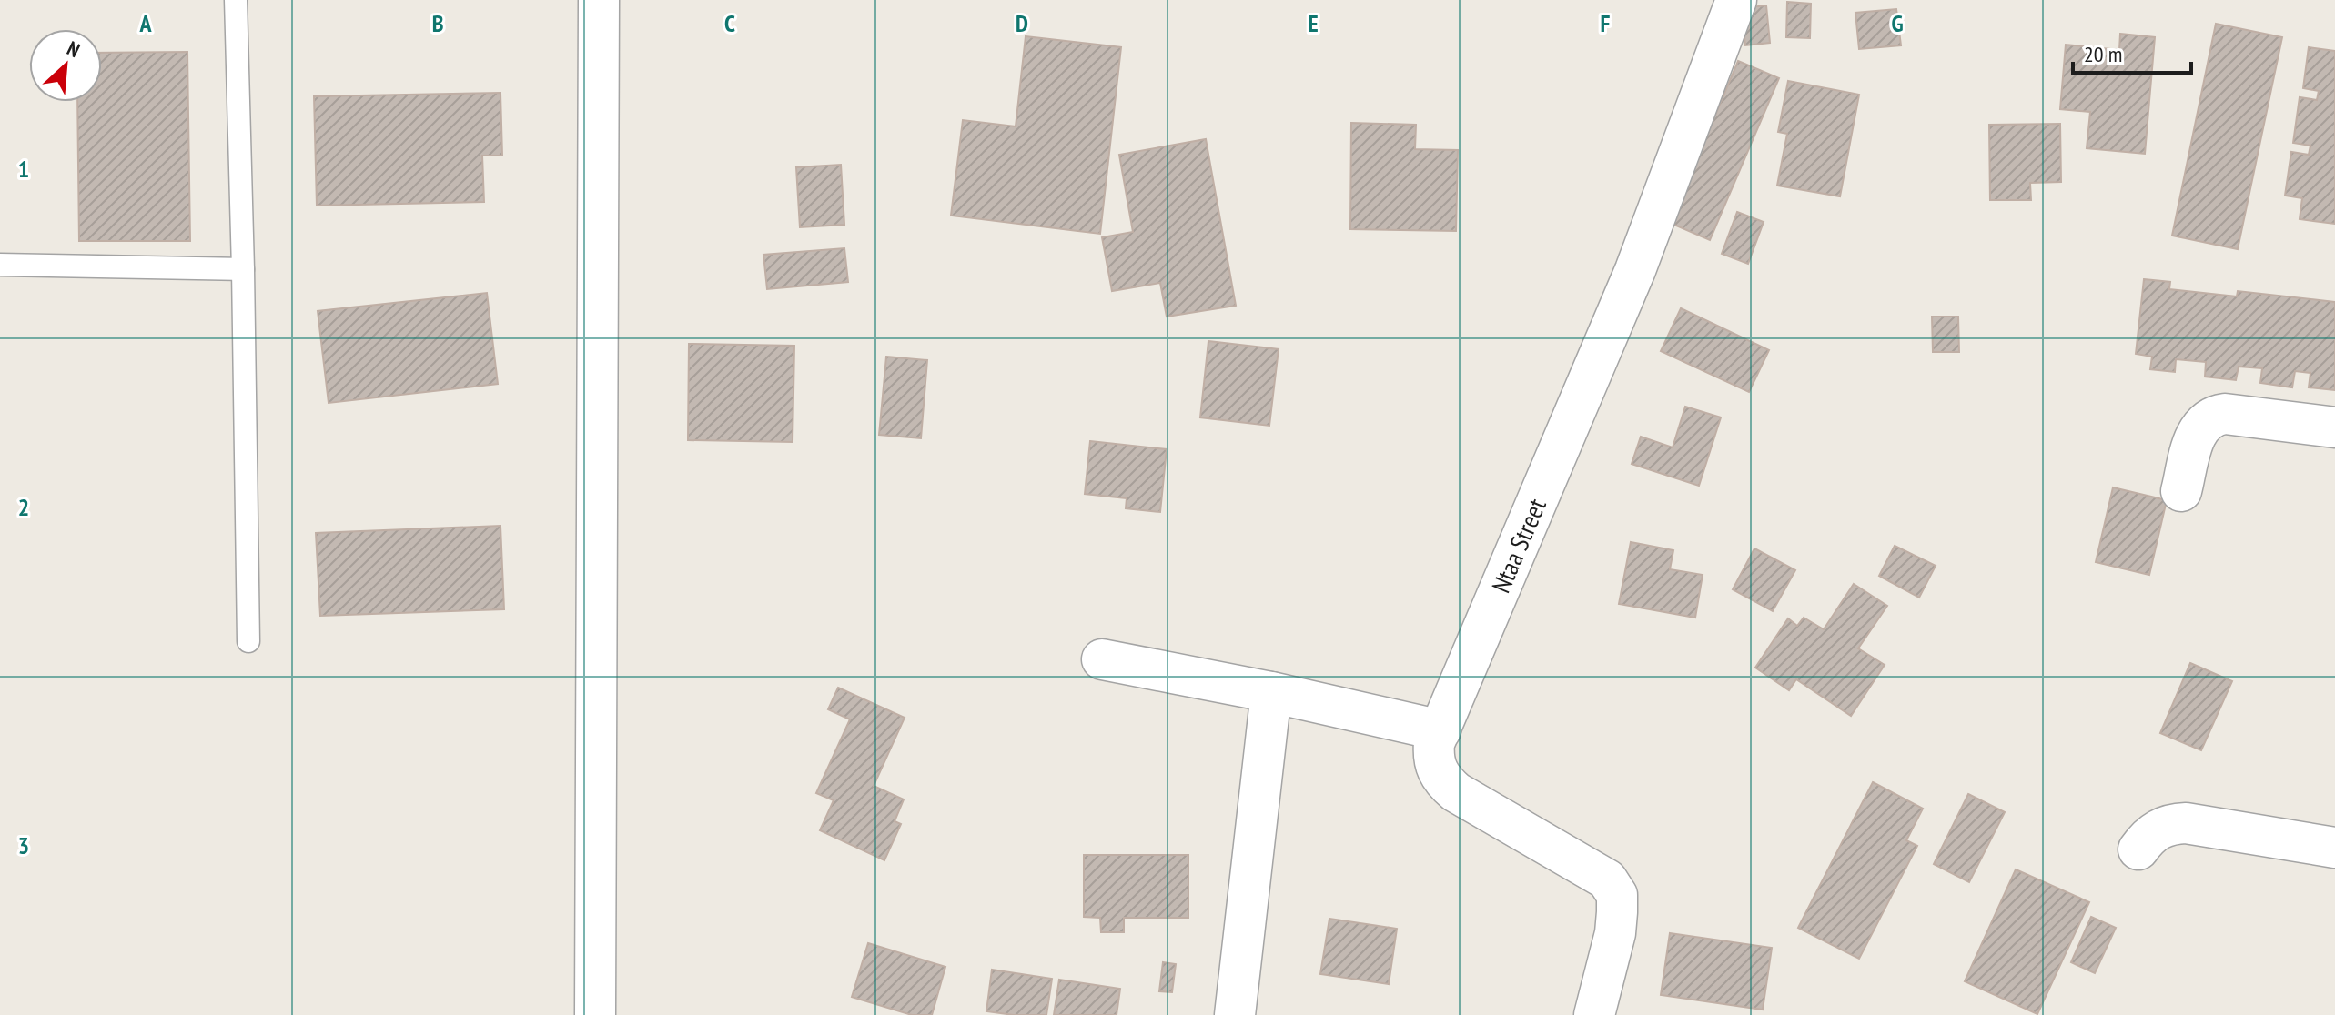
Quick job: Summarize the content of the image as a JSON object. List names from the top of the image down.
{
  "streets": {
    "street": ["Ntaa Street"]
  },
  "scale_bar": "20 m",
  "north": "top right",
  "grid": {
    "columns": [
      "A",
      "B",
      "C",
      "D",
      "E",
      "F",
      "G"
    ],
    "rows": ["1", "2", "3"]
  }
}
